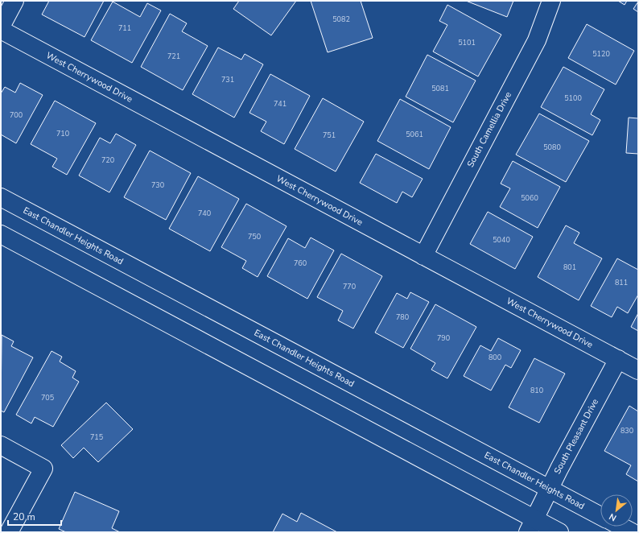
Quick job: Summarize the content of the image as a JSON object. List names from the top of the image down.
{
  "streets": {
    "street": [
      "West Cherrywood Drive",
      "South Camellia Drive",
      "East Chandler Heights Road",
      "South Pleasant Drive"
    ]
  },
  "crossings": [
    ["West Cherrywood Drive", "South Camellia Drive"],
    ["West Cherrywood Drive", "South Pleasant Drive"],
    ["East Chandler Heights Road", "South Pleasant Drive"]
  ],
  "house_numbers": [
    "5082",
    "711",
    "5101",
    "5120",
    "721",
    "731",
    "5081",
    "5100",
    "741",
    "700",
    "710",
    "5061",
    "751",
    "5080",
    "720",
    "730",
    "5060",
    "740",
    "750",
    "5040",
    "760",
    "801",
    "811",
    "770",
    "780",
    "790",
    "800",
    "810",
    "705",
    "830",
    "715"
  ],
  "scale_bar": "20 m",
  "north": "bottom left"
}
